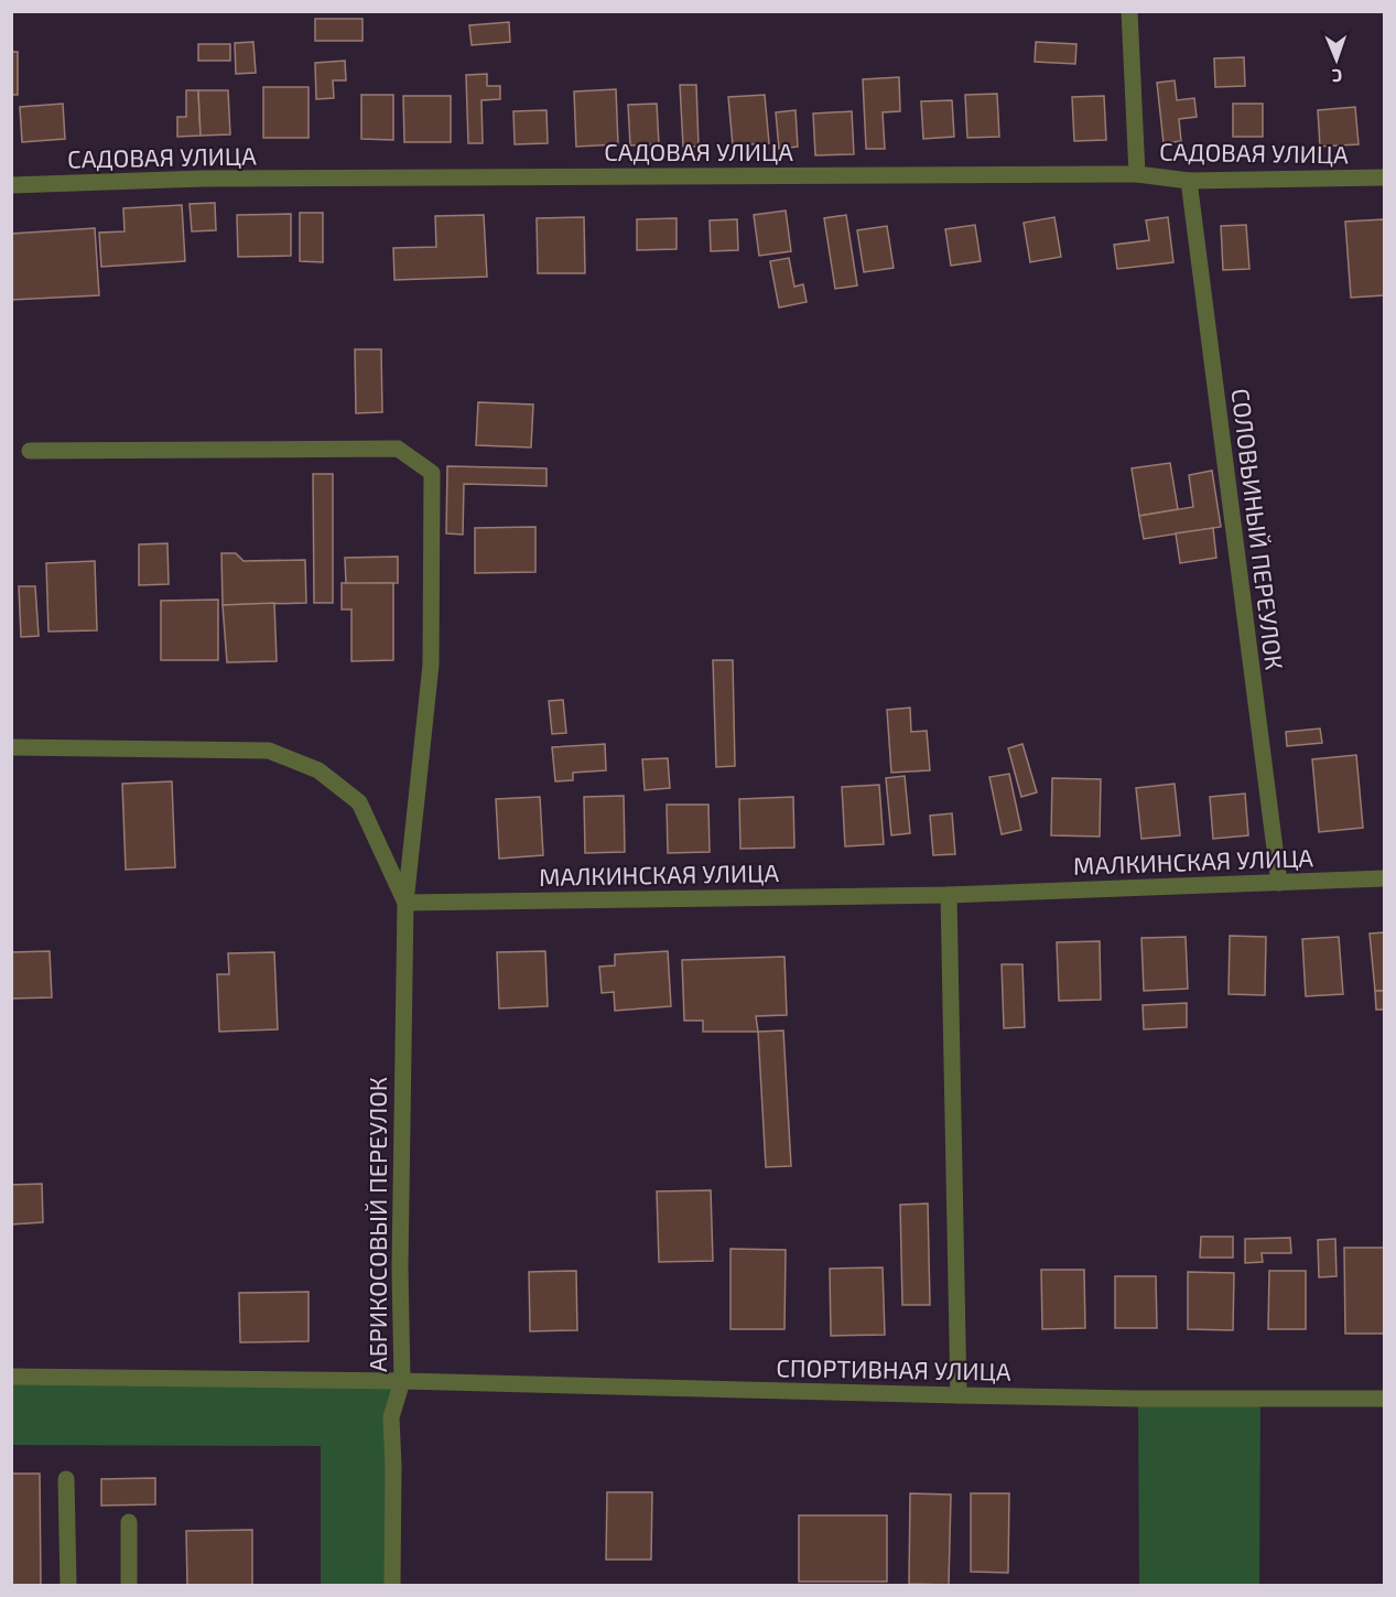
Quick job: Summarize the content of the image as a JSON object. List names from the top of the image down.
{
  "streets": {
    "street": [
      "САДОВАЯ УЛИЦА",
      "СОЛОВЬИНЫЙ ПЕРЕУЛОК",
      "МАЛКИНСКАЯ УЛИЦА",
      "АБРИКОСОВЫЙ ПЕРЕУЛОК",
      "СПОРТИВНАЯ УЛИЦА"
    ]
  },
  "crossings": [
    ["САДОВАЯ УЛИЦА", "СОЛОВЬИНЫЙ ПЕРЕУЛОК"],
    ["СОЛОВЬИНЫЙ ПЕРЕУЛОК", "МАЛКИНСКАЯ УЛИЦА"],
    ["МАЛКИНСКАЯ УЛИЦА", "АБРИКОСОВЫЙ ПЕРЕУЛОК"],
    ["АБРИКОСОВЫЙ ПЕРЕУЛОК", "СПОРТИВНАЯ УЛИЦА"]
  ],
  "north": "bottom"
}
